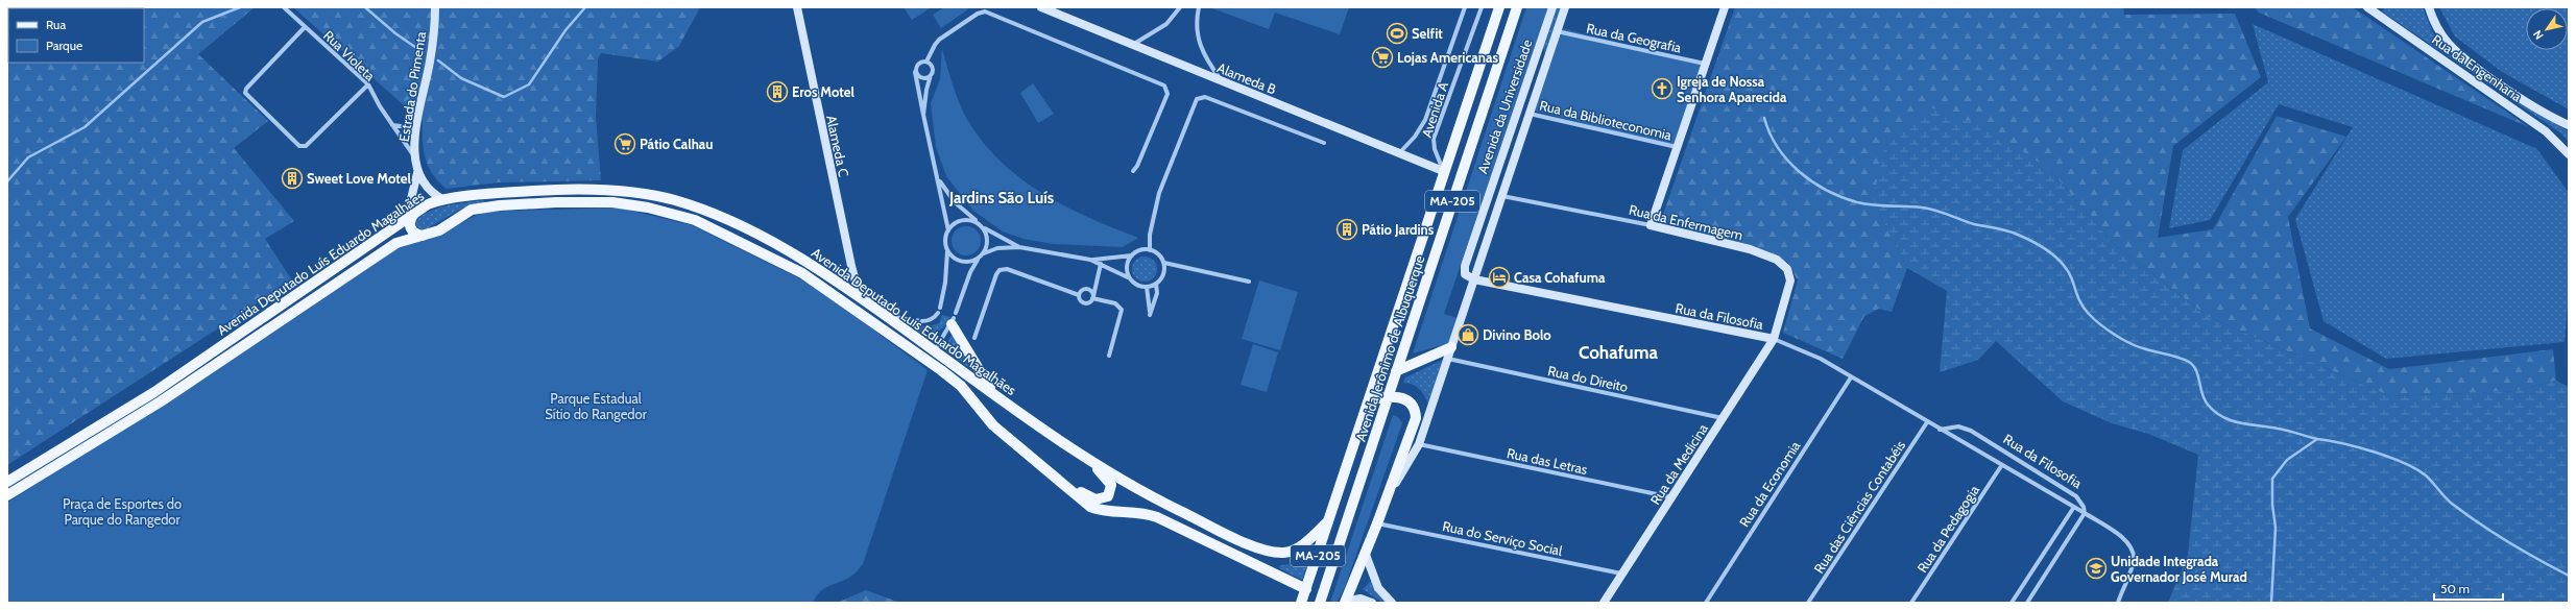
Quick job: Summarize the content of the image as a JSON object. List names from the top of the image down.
{
  "streets": {
    "main road": [
      "Avenida da Universidade",
      "MA-205",
      "Avenida Deputado Luís Eduardo Magalhães",
      "Avenida Jerônimo de Albuquerque"
    ],
    "street": [
      "Rua da Geografia",
      "Rua Violeta",
      "Rua da Engenharia",
      "Alameda B",
      "Estrada do Pimenta",
      "Avenida A",
      "Rua da Biblioteconomia",
      "Alameda C",
      "Rua da Enfermagem",
      "Rua da Filosofia",
      "Rua do Direito",
      "Rua das Letras",
      "Rua da Medicina",
      "Rua da Economia",
      "Rua das Ciências Contabéis",
      "Rua da Pedagogia",
      "Rua do Serviço Social"
    ]
  },
  "crossings": [
    ["Rua da Geografia", "Avenida da Universidade"],
    ["Rua Violeta", "Estrada do Pimenta"],
    ["Alameda B", "Avenida A"],
    ["Alameda B", "Avenida Jerônimo de Albuquerque"],
    ["Estrada do Pimenta", "Avenida Deputado Luís Eduardo Magalhães"],
    ["Avenida da Universidade", "Rua da Biblioteconomia"],
    ["Avenida da Universidade", "Rua da Enfermagem"],
    ["Avenida da Universidade", "Rua da Filosofia"],
    ["Avenida da Universidade", "Avenida Jerônimo de Albuquerque"],
    ["Avenida da Universidade", "Rua do Direito"],
    ["Avenida da Universidade", "Rua das Letras"],
    ["Avenida da Universidade", "Rua do Serviço Social"],
    ["Avenida A", "Avenida Jerônimo de Albuquerque"],
    ["Alameda C", "Avenida Deputado Luís Eduardo Magalhães"],
    ["Rua da Enfermagem", "Rua da Filosofia"],
    ["Rua da Enfermagem", "Rua da Medicina"],
    ["Avenida Deputado Luís Eduardo Magalhães", "Avenida Jerônimo de Albuquerque"],
    ["Rua da Filosofia", "Rua da Medicina"],
    ["Rua da Filosofia", "Rua da Economia"],
    ["Rua da Filosofia", "Rua das Ciências Contabéis"],
    ["Rua da Filosofia", "Rua da Pedagogia"],
    ["Rua do Direito", "Rua da Medicina"],
    ["Rua das Letras", "Rua da Medicina"],
    ["Rua da Medicina", "Rua do Serviço Social"]
  ],
  "districts": ["Jardins São Luís", "Cohafuma"],
  "parks": ["Parque Estadual Sítio do Rangedor", "Praça de Esportes do Parque do Rangedor"],
  "places": {
    "sports": ["Selfit"],
    "supermarket": ["Lojas Americanas", "Pátio Calhau"],
    "church": ["Igreja de Nossa Senhora Aparecida"],
    "building": ["Eros Motel", "Sweet Love Motel", "Pátio Jardins"],
    "hotel": ["Casa Cohafuma"],
    "shop": ["Divino Bolo"],
    "school or university": ["Unidade Integrada Governador José Murad"]
  },
  "legend": ["Rua", "Parque"],
  "scale_bar": "50 m",
  "north": "bottom left"
}
